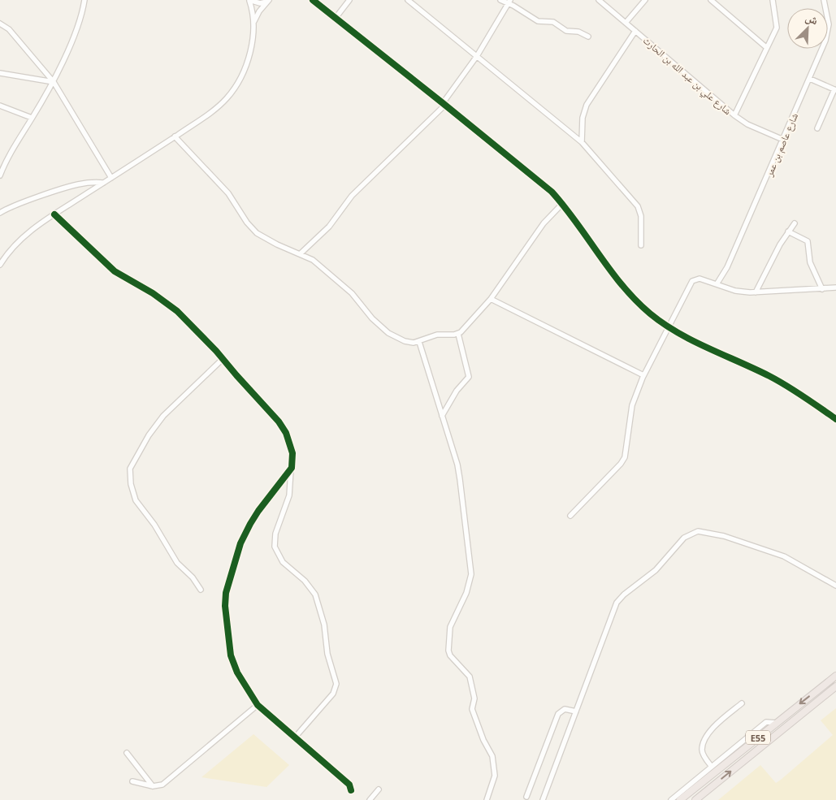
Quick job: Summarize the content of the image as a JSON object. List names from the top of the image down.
{
  "streets": {
    "highway": ["E55"],
    "street": ["شارع علي بن عبد الله بن الحارث", "شارع عاصم بن عمر"]
  },
  "crossings": [
    ["شارع علي بن عبد الله بن الحارث", "شارع عاصم بن عمر"]
  ],
  "north": "top right"
}
